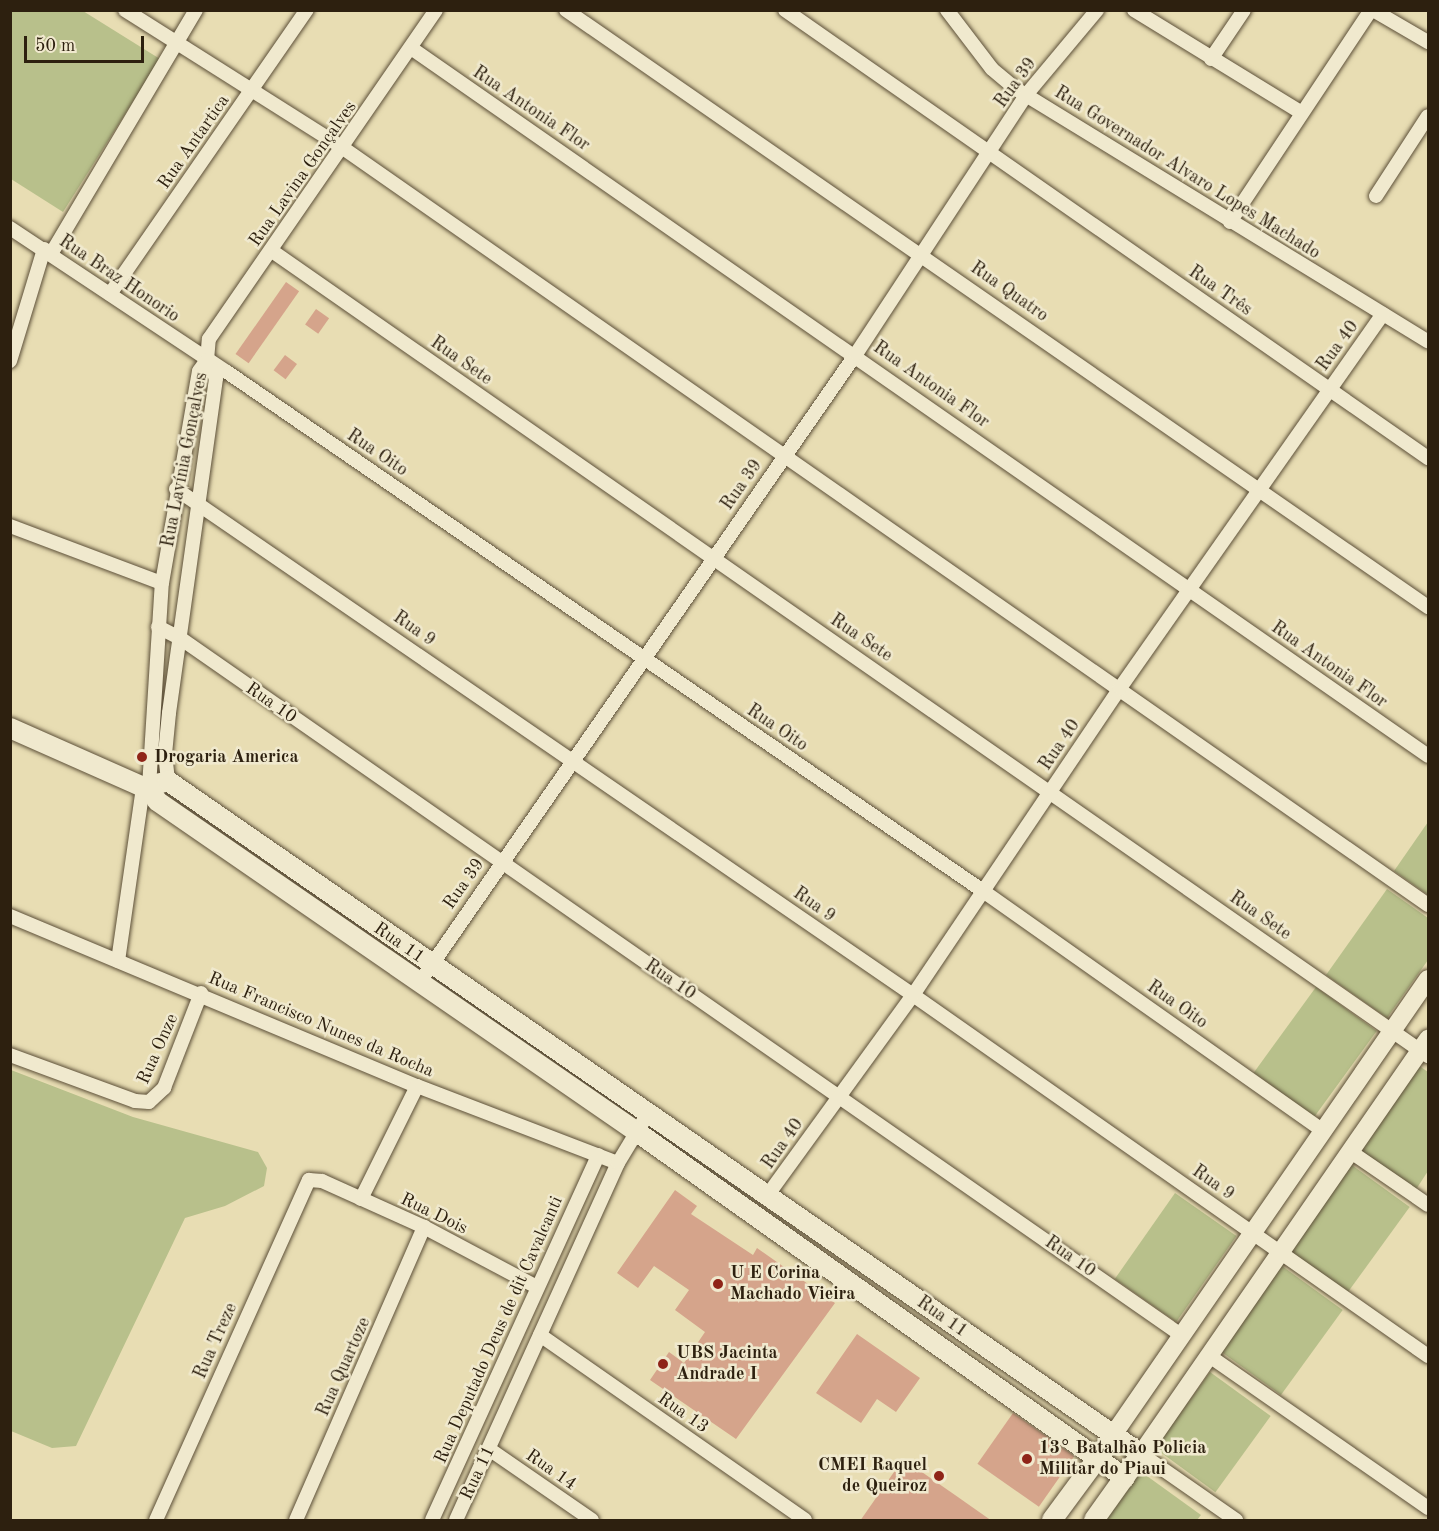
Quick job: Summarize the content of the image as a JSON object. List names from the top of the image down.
{
  "streets": {
    "main road": ["Rua 11"],
    "street": [
      "Rua 39",
      "Rua Antonia Flor",
      "Rua Antartica",
      "Rua Governador Alvaro Lopes Machado",
      "Rua Lavina Gonçalves",
      "Rua Braz Honorio",
      "Rua Três",
      "Rua Quatro",
      "Rua 40",
      "Rua Sete",
      "Rua Oito",
      "Rua Lavínia Gonçalves",
      "Rua 9",
      "Rua 10",
      "Rua Francisco Nunes da Rocha",
      "Rua Onze",
      "Rua Dois",
      "Rua Deputado Deus de dit Cavalcanti",
      "Rua Treze",
      "Rua Quartoze",
      "Rua 13",
      "Rua 14"
    ]
  },
  "crossings": [
    ["Rua 39", "Rua Antonia Flor"],
    ["Rua 39", "Rua Governador Alvaro Lopes Machado"],
    ["Rua 39", "Rua Três"],
    ["Rua 39", "Rua Quatro"],
    ["Rua 39", "Rua Sete"],
    ["Rua 39", "Rua Oito"],
    ["Rua 39", "Rua 9"],
    ["Rua 39", "Rua 10"],
    ["Rua 39", "Rua 11"],
    ["Rua Antonia Flor", "Rua Lavina Gonçalves"],
    ["Rua Antonia Flor", "Rua 40"],
    ["Rua Antartica", "Rua Braz Honorio"],
    ["Rua Governador Alvaro Lopes Machado", "Rua 40"],
    ["Rua Lavina Gonçalves", "Rua Braz Honorio"],
    ["Rua Lavina Gonçalves", "Rua Sete"],
    ["Rua Lavina Gonçalves", "Rua Oito"],
    ["Rua Lavina Gonçalves", "Rua Lavínia Gonçalves"],
    ["Rua Braz Honorio", "Rua Oito"],
    ["Rua Braz Honorio", "Rua Lavínia Gonçalves"],
    ["Rua Três", "Rua 40"],
    ["Rua Quatro", "Rua 40"],
    ["Rua 40", "Rua Sete"],
    ["Rua 40", "Rua Oito"],
    ["Rua 40", "Rua 9"],
    ["Rua 40", "Rua 10"],
    ["Rua 40", "Rua 11"],
    ["Rua Oito", "Rua Lavínia Gonçalves"],
    ["Rua Lavínia Gonçalves", "Rua 9"],
    ["Rua Lavínia Gonçalves", "Rua 10"],
    ["Rua Lavínia Gonçalves", "Rua 11"],
    ["Rua Lavínia Gonçalves", "Rua Francisco Nunes da Rocha"],
    ["Rua 11", "Rua Francisco Nunes da Rocha"],
    ["Rua 11", "Rua 13"],
    ["Rua 11", "Rua 14"],
    ["Rua Francisco Nunes da Rocha", "Rua Onze"],
    ["Rua Francisco Nunes da Rocha", "Rua Deputado Deus de dit Cavalcanti"],
    ["Rua Dois", "Rua Deputado Deus de dit Cavalcanti"],
    ["Rua Dois", "Rua Treze"],
    ["Rua Dois", "Rua Quartoze"]
  ],
  "places": [
    "Drogaria America",
    "U E Corina Machado Vieira",
    "UBS Jacinta Andrade I",
    "13° Batalhão Policia Militar do Piaui",
    "CMEI Raquel de Queiroz"
  ],
  "scale_bar": "50 m"
}
